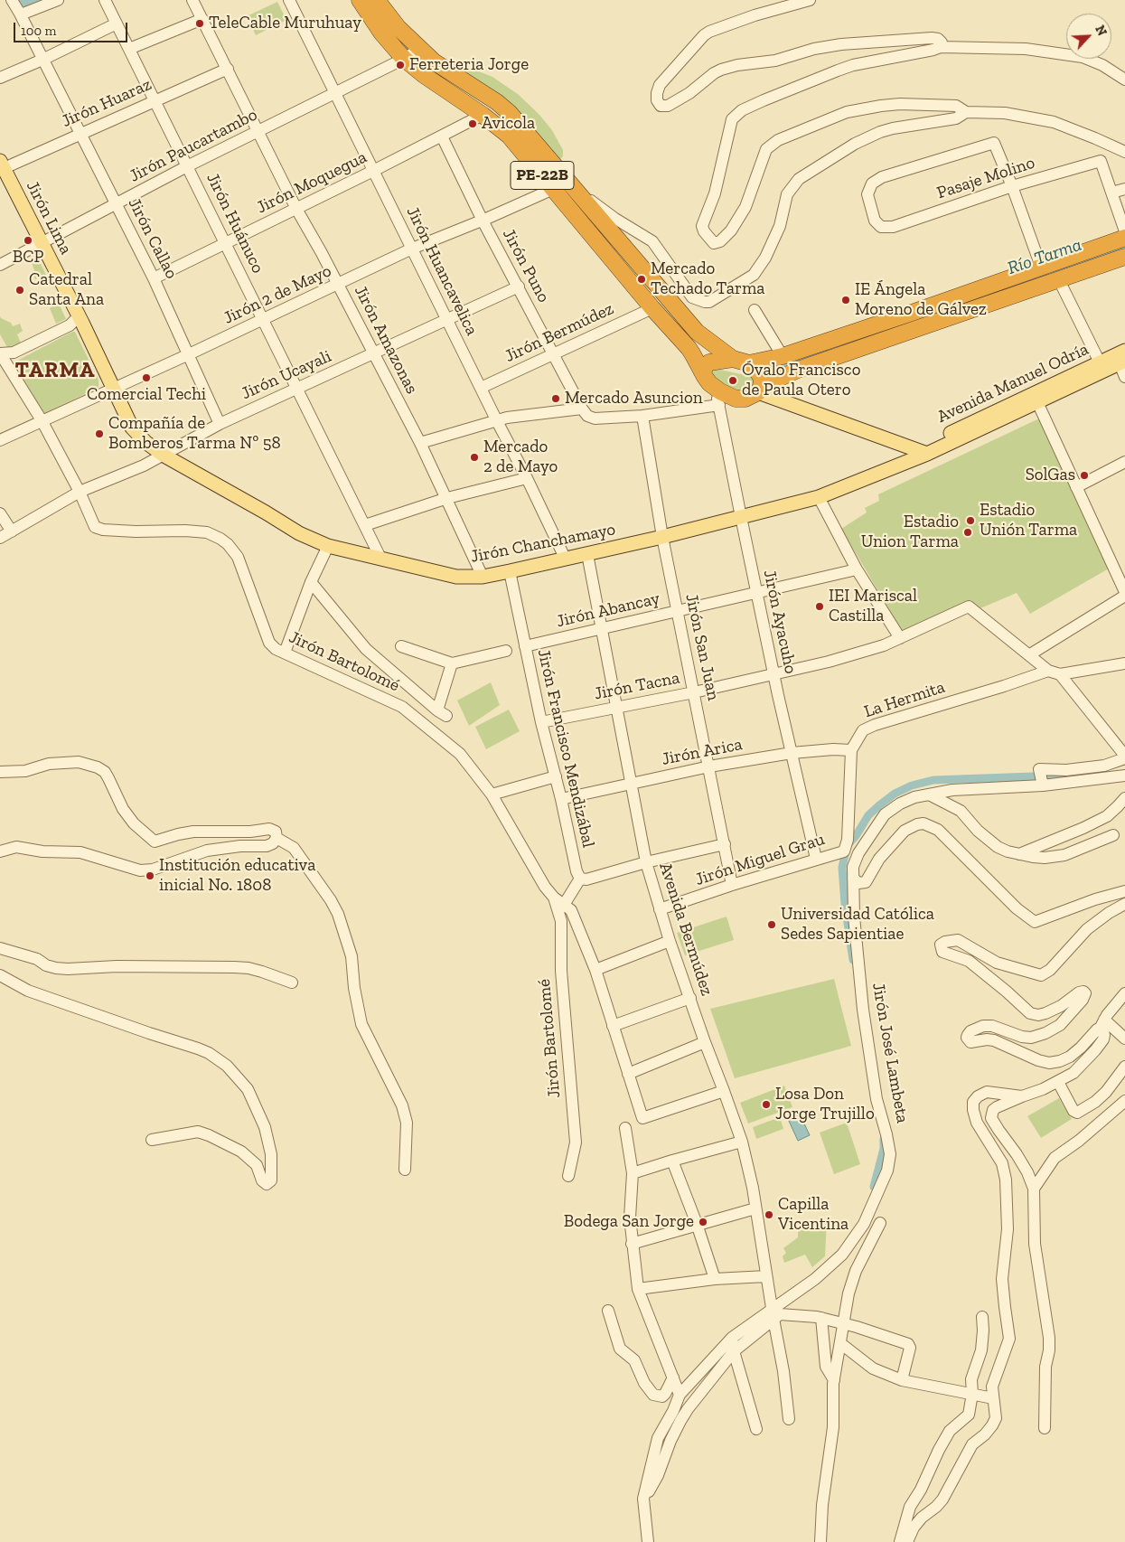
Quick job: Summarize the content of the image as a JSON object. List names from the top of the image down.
{
  "streets": {
    "highway": ["PE-22B"],
    "main road": ["Jirón Lima", "Avenida Manuel Odría", "Jirón Chanchamayo"],
    "street": [
      "Jirón Huaraz",
      "Jirón Paucartambo",
      "Pasaje Molino",
      "Jirón Moquegua",
      "Jirón Huánuco",
      "Jirón Callao",
      "Jirón Puno",
      "Jirón Huancavelica",
      "Jirón 2 de Mayo",
      "Jirón Bermúdez",
      "Jirón Amazonas",
      "Jirón Ucayali",
      "Jirón Abancay",
      "Jirón Ayacuho",
      "Jirón San Juan",
      "Jirón Bartolomé",
      "Jirón Tacna",
      "La Hermita",
      "Jirón Francisco Mendizábal",
      "Jirón Arica",
      "Jirón Miguel Grau",
      "Avenida Bermúdez",
      "Jirón José Lambeta"
    ]
  },
  "crossings": [
    ["Jirón Huaraz", "Jirón Lima"],
    ["Jirón Huaraz", "Jirón Huánuco"],
    ["Jirón Huaraz", "Jirón Callao"],
    ["Jirón Huaraz", "Jirón Amazonas"],
    ["Jirón Paucartambo", "PE-22B"],
    ["Jirón Paucartambo", "Jirón Lima"],
    ["Jirón Paucartambo", "Jirón Huánuco"],
    ["Jirón Paucartambo", "Jirón Callao"],
    ["Jirón Paucartambo", "Jirón Huancavelica"],
    ["Jirón Paucartambo", "Jirón Amazonas"],
    ["PE-22B", "Jirón Moquegua"],
    ["PE-22B", "Jirón 2 de Mayo"],
    ["PE-22B", "Jirón Bermúdez"],
    ["PE-22B", "Jirón Ayacuho"],
    ["Jirón Moquegua", "Jirón Huánuco"],
    ["Jirón Moquegua", "Jirón Callao"],
    ["Jirón Moquegua", "Jirón Puno"],
    ["Jirón Moquegua", "Jirón Huancavelica"],
    ["Jirón Moquegua", "Jirón Amazonas"],
    ["Jirón Lima", "Jirón 2 de Mayo"],
    ["Jirón Lima", "Jirón Chanchamayo"],
    ["Jirón Huánuco", "Jirón 2 de Mayo"],
    ["Jirón Huánuco", "Jirón Ucayali"],
    ["Jirón Huánuco", "Jirón Chanchamayo"],
    ["Jirón Callao", "Jirón 2 de Mayo"],
    ["Jirón Callao", "Jirón Ucayali"],
    ["Jirón Puno", "Jirón 2 de Mayo"],
    ["Jirón Puno", "Jirón Bermúdez"],
    ["Jirón Puno", "Jirón Ucayali"],
    ["Jirón Huancavelica", "Jirón 2 de Mayo"],
    ["Jirón Huancavelica", "Jirón Bermúdez"],
    ["Jirón Huancavelica", "Jirón Ucayali"],
    ["Jirón Huancavelica", "Jirón Chanchamayo"],
    ["Jirón 2 de Mayo", "Jirón Amazonas"],
    ["Jirón 2 de Mayo", "Jirón Chanchamayo"],
    ["Jirón Amazonas", "Jirón Ucayali"],
    ["Jirón Amazonas", "Jirón Chanchamayo"],
    ["Jirón Ucayali", "Jirón Chanchamayo"],
    ["Jirón Ucayali", "Jirón Bartolomé"],
    ["Avenida Manuel Odría", "Jirón Chanchamayo"],
    ["Jirón Chanchamayo", "Jirón Ayacuho"],
    ["Jirón Chanchamayo", "Jirón San Juan"],
    ["Jirón Chanchamayo", "Jirón Francisco Mendizábal"],
    ["Jirón Chanchamayo", "Avenida Bermúdez"],
    ["Jirón Abancay", "Jirón Ayacuho"],
    ["Jirón Abancay", "Jirón San Juan"],
    ["Jirón Abancay", "Jirón Francisco Mendizábal"],
    ["Jirón Abancay", "Avenida Bermúdez"],
    ["Jirón Ayacuho", "Jirón Tacna"],
    ["Jirón Ayacuho", "Jirón Arica"],
    ["Jirón Ayacuho", "Jirón Miguel Grau"],
    ["Jirón San Juan", "Jirón Tacna"],
    ["Jirón San Juan", "Jirón Arica"],
    ["Jirón San Juan", "Jirón Miguel Grau"],
    ["Jirón Bartolomé", "Avenida Bermúdez"],
    ["Jirón Tacna", "Jirón Francisco Mendizábal"],
    ["Jirón Tacna", "Avenida Bermúdez"],
    ["La Hermita", "Jirón Arica"],
    ["La Hermita", "Jirón Miguel Grau"],
    ["Jirón Francisco Mendizábal", "Jirón Arica"],
    ["Jirón Arica", "Avenida Bermúdez"],
    ["Jirón Miguel Grau", "Avenida Bermúdez"],
    ["Avenida Bermúdez", "Jirón José Lambeta"]
  ],
  "districts": ["TARMA"],
  "water": ["Río Tarma"],
  "places": [
    "TeleCable Muruhuay",
    "Ferreteria Jorge",
    "Avicola",
    "BCP",
    "Mercado Techado Tarma",
    "Catedral Santa Ana",
    "IE Ángela Moreno de Gálvez",
    "Comercial Techi",
    "Óvalo Francisco de Paula Otero",
    "Mercado Asuncion",
    "Compañía de Bomberos Tarma Nº 58",
    "Mercado 2 de Mayo",
    "SolGas",
    "Estadio Unión Tarma",
    "Estadio Union Tarma",
    "IEI Mariscal Castilla",
    "Institución educativa inicial No. 1808",
    "Universidad Católica Sedes Sapientiae",
    "Losa Don Jorge Trujillo",
    "Capilla Vicentina",
    "Bodega San Jorge"
  ],
  "scale_bar": "100 m",
  "north": "top right"
}
